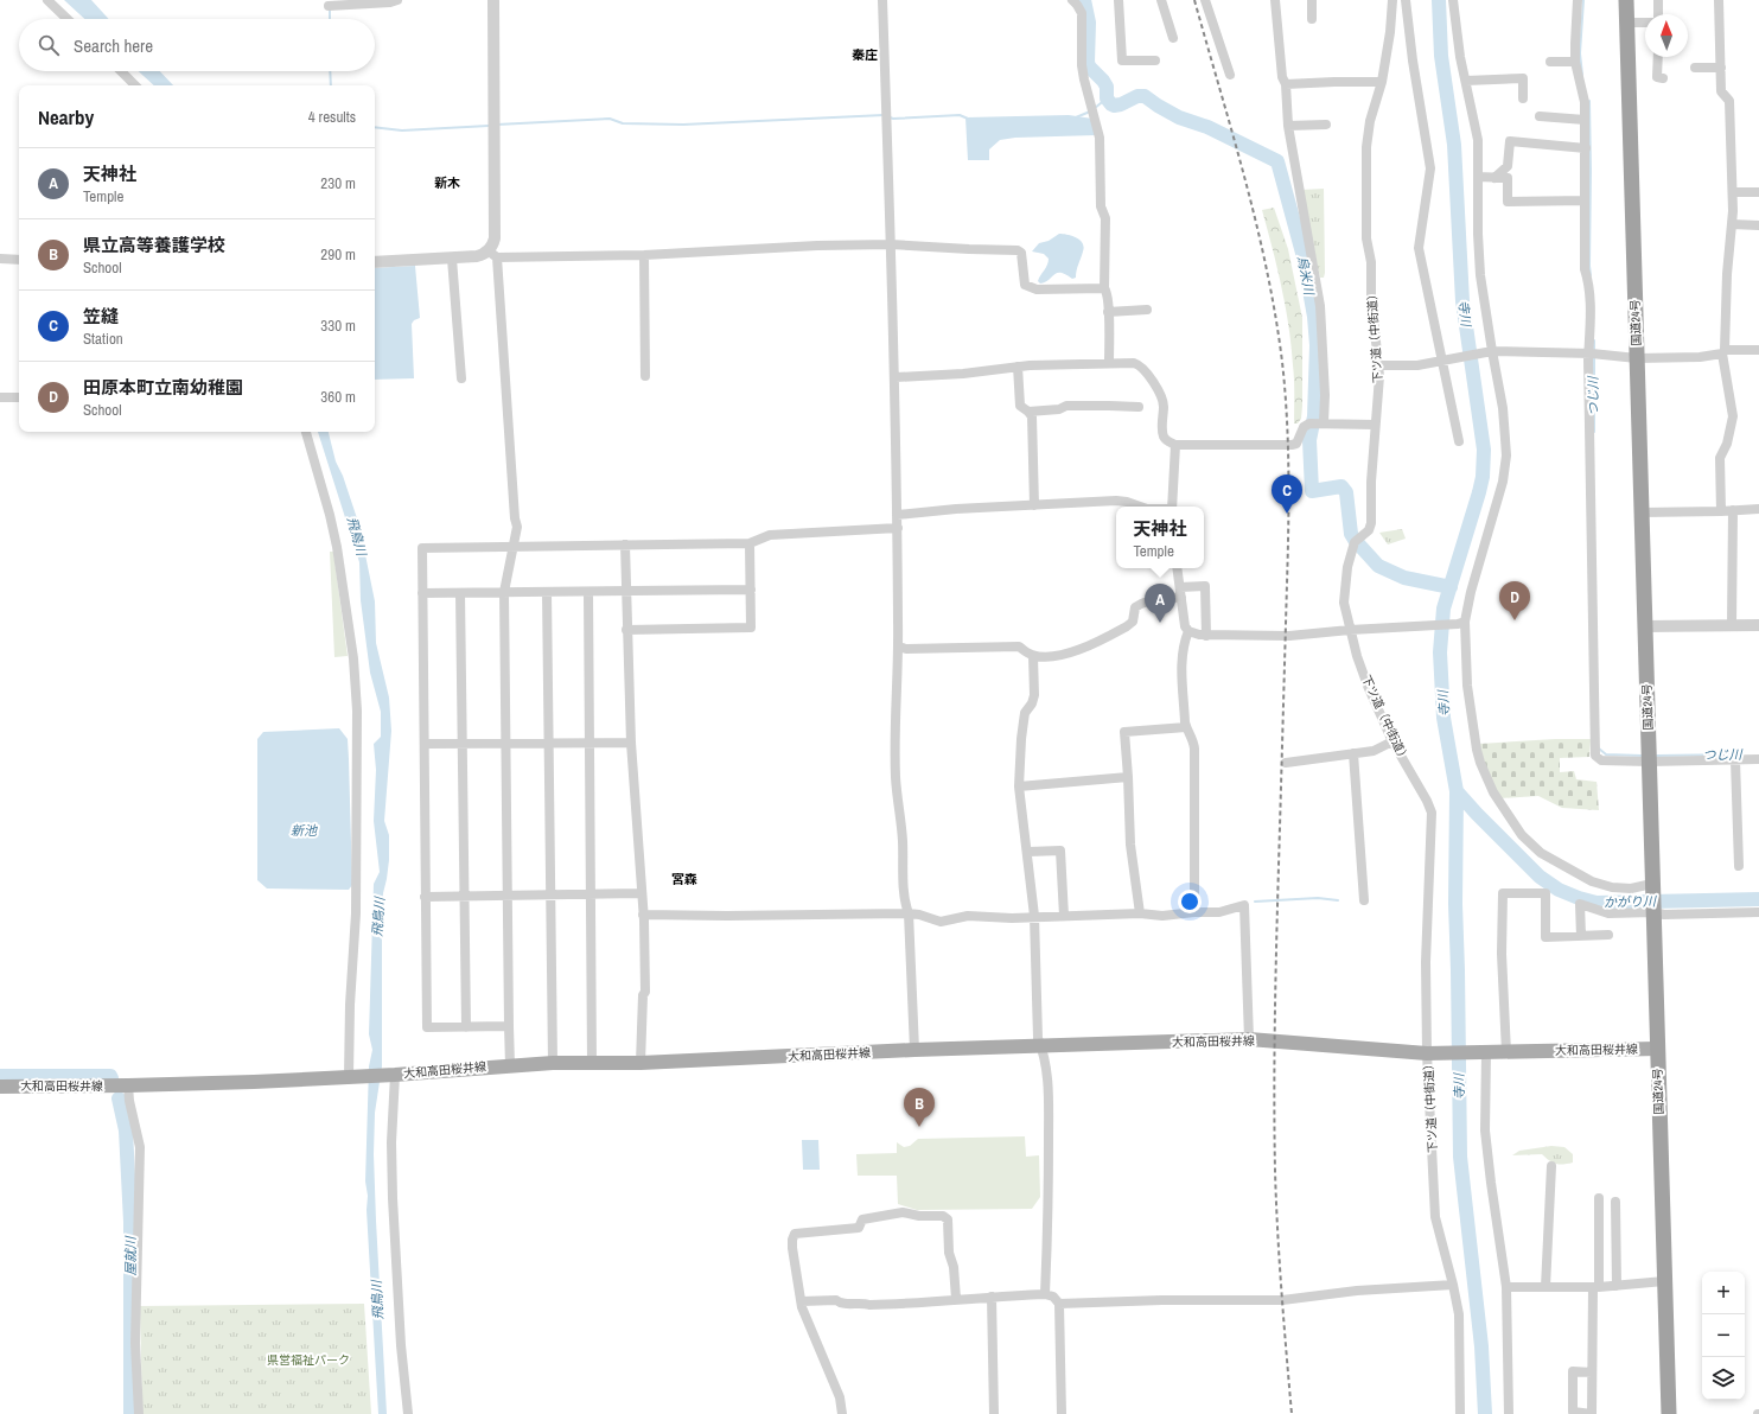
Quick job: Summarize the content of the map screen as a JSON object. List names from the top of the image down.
{
  "streets": {
    "highway": ["国道24号"],
    "main road": ["大和高田桜井線"],
    "street": ["下ツ道（中街道）"]
  },
  "crossings": [
    ["国道24号", "大和高田桜井線"],
    ["下ツ道（中街道）", "大和高田桜井線"]
  ],
  "districts": ["秦庄", "新木", "宮森"],
  "water": [
    "烏米川",
    "寺川",
    "つじ川",
    "飛鳥川",
    "新池",
    "かがり川",
    "屋就川"
  ],
  "parks": ["県営福祉パーク"],
  "north": "top",
  "page": {
    "search": "Search here",
    "heading": ["Nearby", "4 results"],
    "list": [
      {
        "mark": "A",
        "name": "天神社",
        "note": "Temple",
        "value": "230 m"
      },
      {
        "mark": "B",
        "name": "県立高等養護学校",
        "note": "School",
        "value": "290 m"
      },
      {
        "mark": "C",
        "name": "笠縫",
        "note": "Station",
        "value": "330 m"
      },
      {
        "mark": "D",
        "name": "田原本町立南幼稚園",
        "note": "School",
        "value": "360 m"
      }
    ],
    "pins": [
      "C",
      "D",
      "A",
      "B"
    ],
    "popup": ["天神社", "Temple"],
    "map_buttons": ["+", "−"]
  }
}
